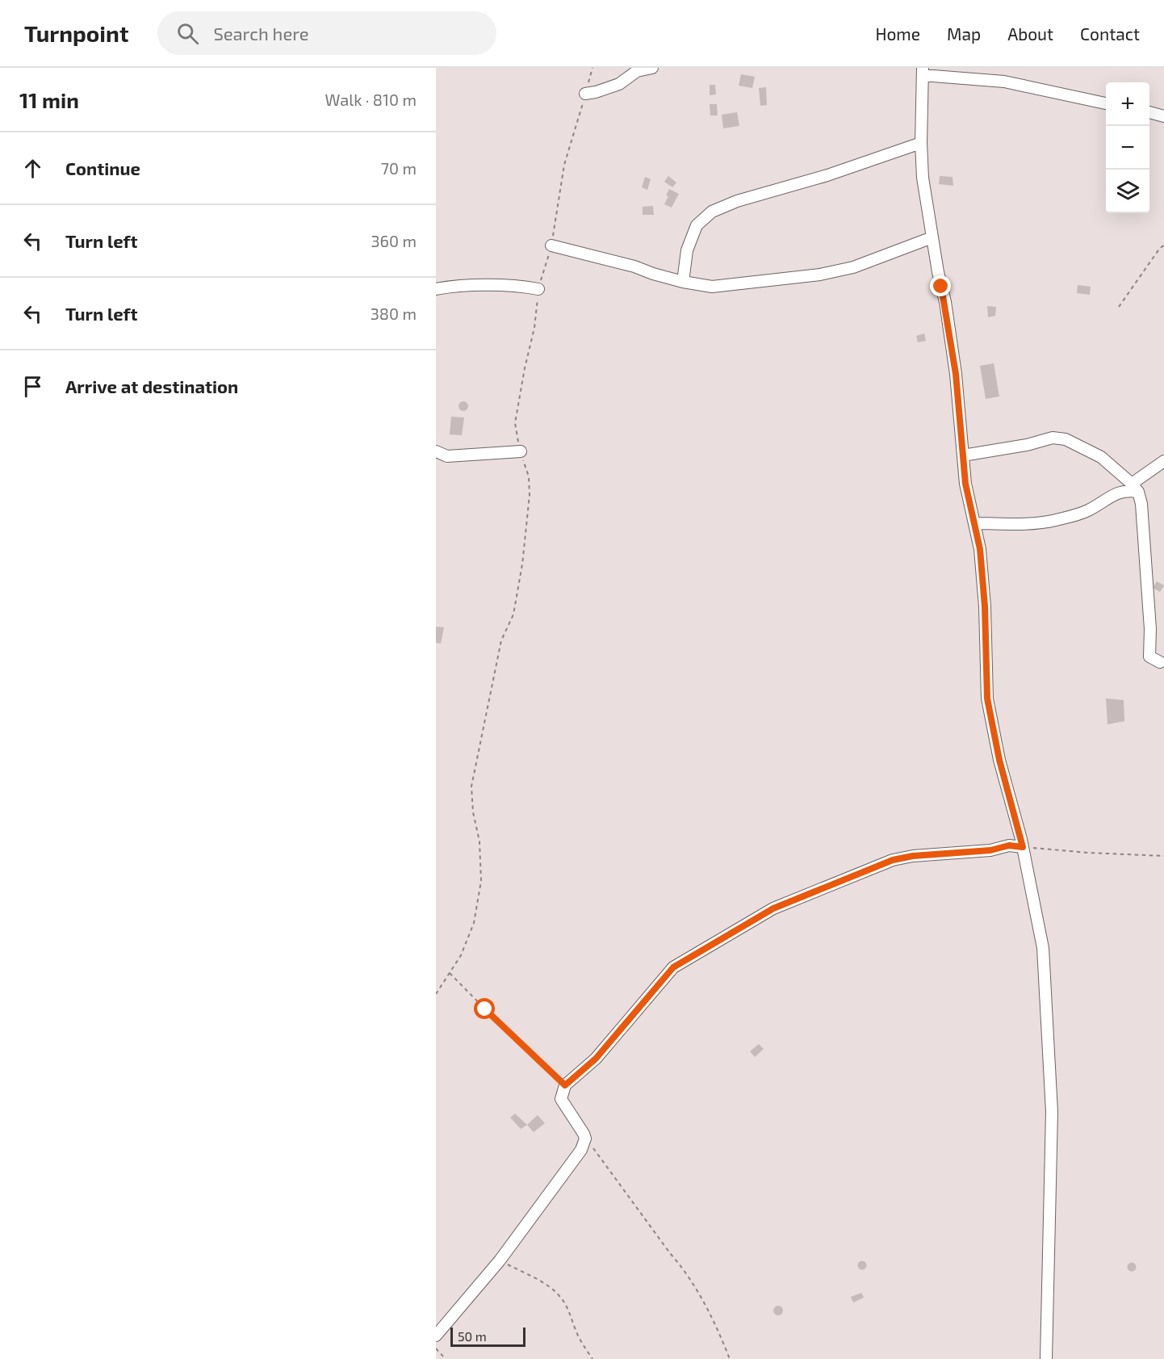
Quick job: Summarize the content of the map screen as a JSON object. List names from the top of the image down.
{
  "scale_bar": "50 m",
  "page": {
    "header": "Turnpoint",
    "search": "Search here",
    "nav": [
      "Home",
      "Map",
      "About",
      "Contact"
    ],
    "heading": ["11 min", "Walk · 810 m"],
    "map_buttons": ["+", "−"],
    "list": [
      ["Continue", "70 m"],
      ["Turn left", "360 m"],
      ["Turn left", "380 m"],
      "Arrive at destination"
    ],
    "scale": "50 m"
  }
}
